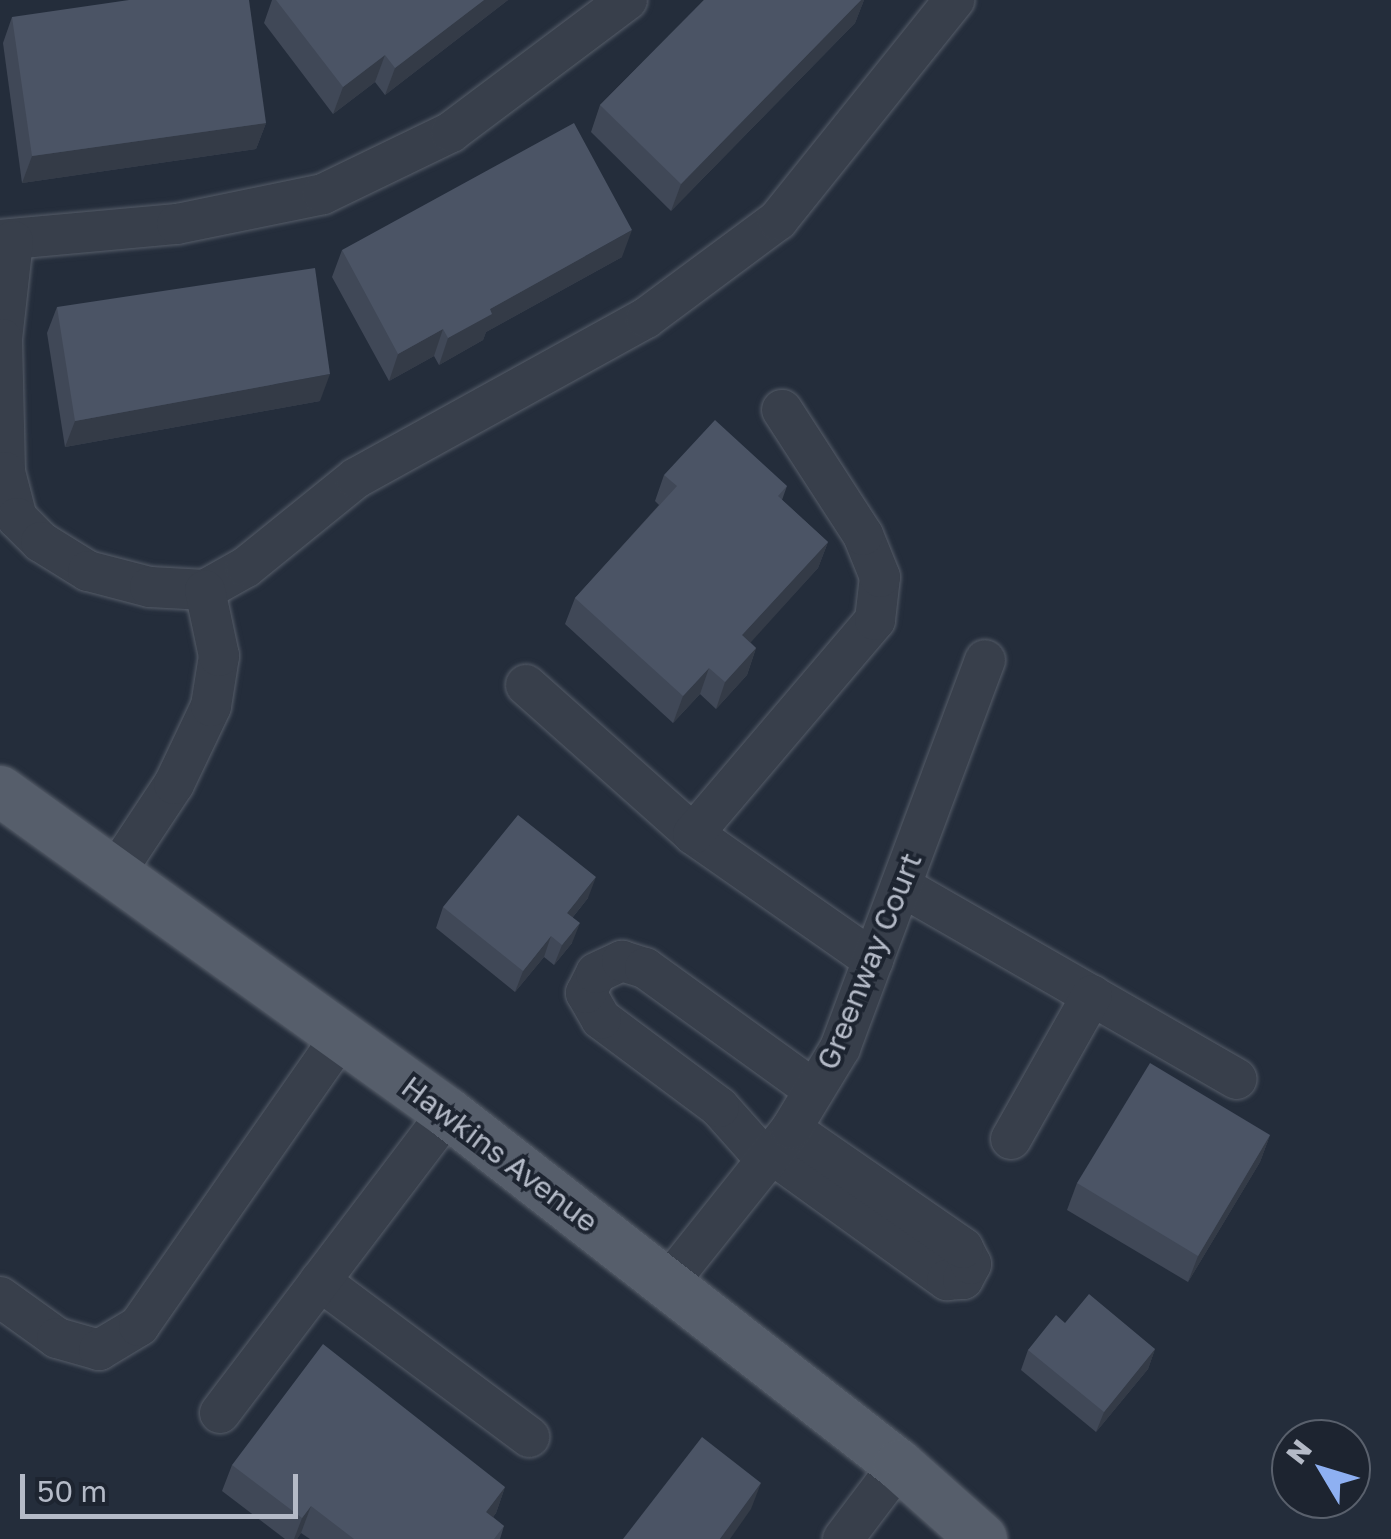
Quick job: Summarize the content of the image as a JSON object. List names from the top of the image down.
{
  "streets": {
    "main road": ["Hawkins Avenue"],
    "street": ["Greenway Court"]
  },
  "crossings": [
    ["Greenway Court", "Hawkins Avenue"]
  ],
  "scale_bar": "50 m",
  "north": "top left"
}
